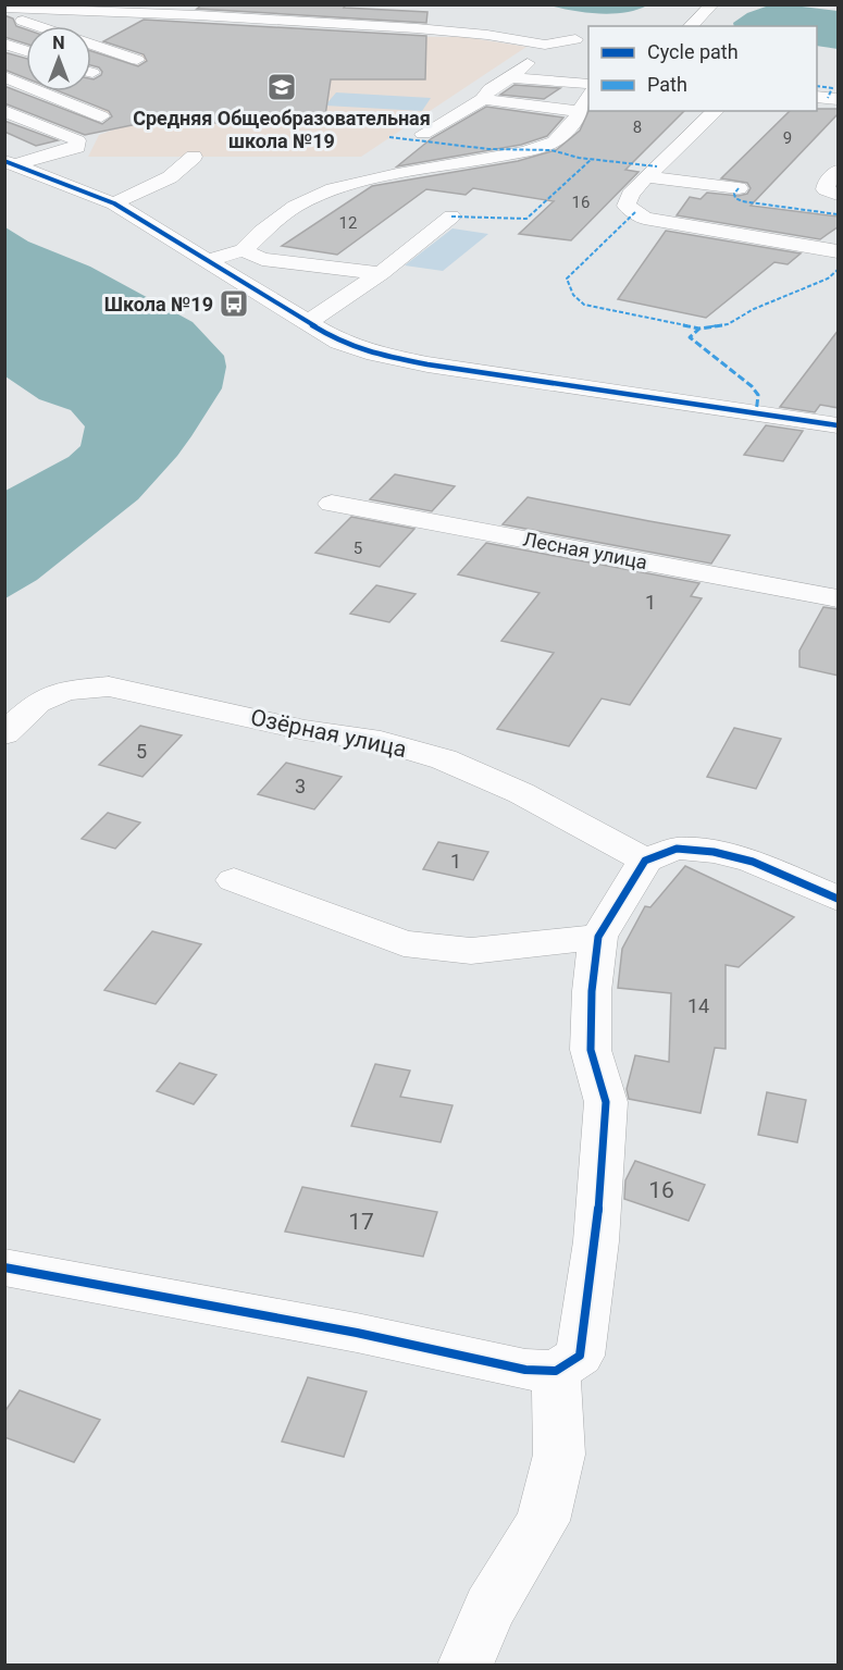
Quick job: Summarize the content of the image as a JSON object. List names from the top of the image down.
{
  "streets": {
    "street": ["Лесная улица", "Озёрная улица"]
  },
  "places": {
    "school or university": ["Средняя Общеобразовательная школа №19"],
    "bus stop": ["Школа №19"]
  },
  "house_numbers": [
    "8",
    "9",
    "16",
    "12",
    "5",
    "1",
    "5",
    "3",
    "1",
    "14",
    "16",
    "17"
  ],
  "legend": ["Cycle path", "Path"],
  "north": "top"
}
